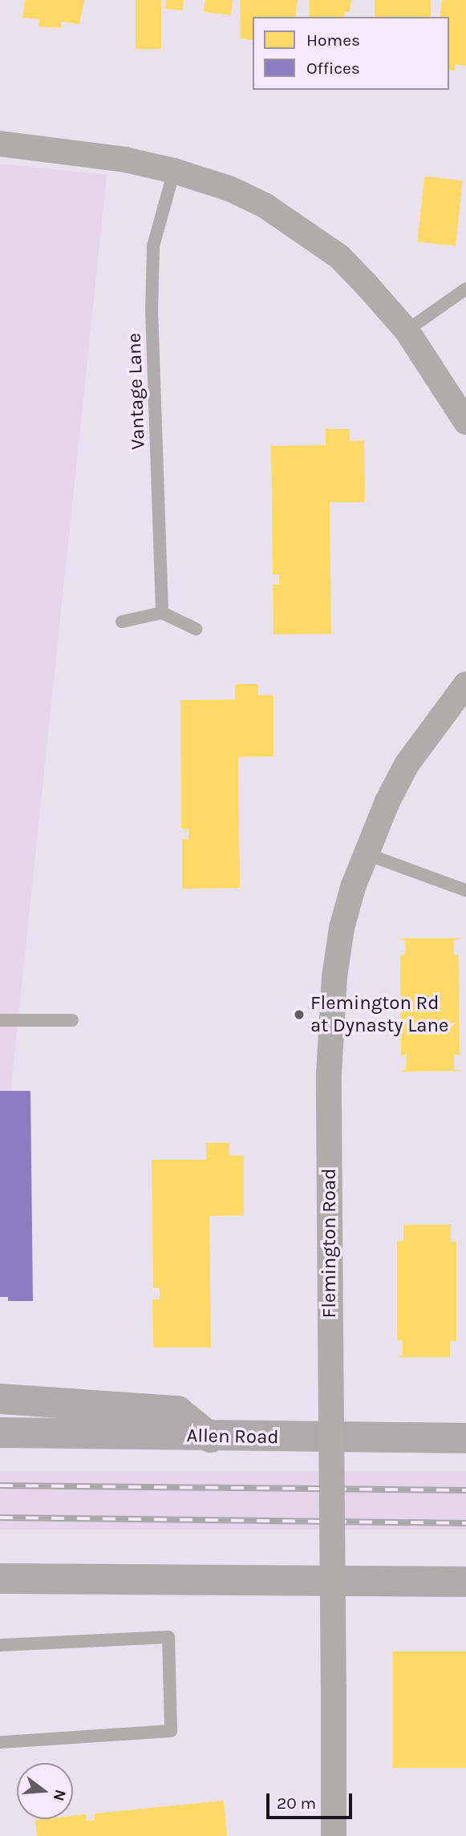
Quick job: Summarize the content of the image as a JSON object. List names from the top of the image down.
{
  "streets": {
    "highway": ["Allen Road"],
    "street": ["Flemington Road"],
    "lane": ["Vantage Lane"]
  },
  "places": ["Flemington Rd at Dynasty Lane"],
  "legend": ["Homes", "Offices"],
  "scale_bar": "20 m",
  "north": "right"
}
